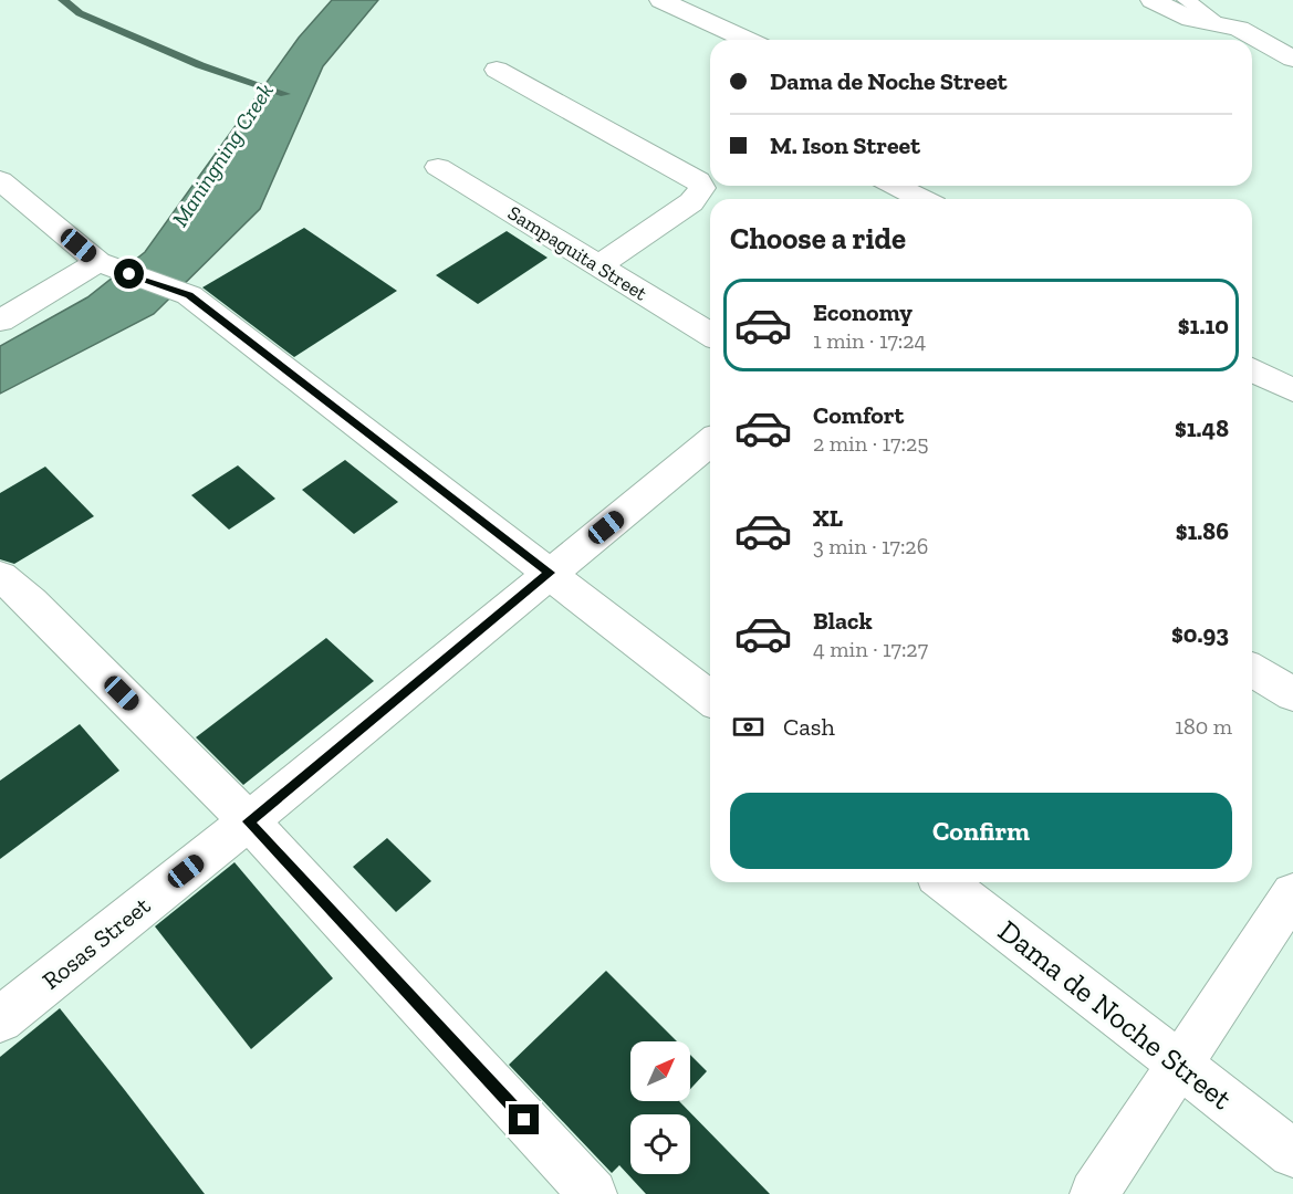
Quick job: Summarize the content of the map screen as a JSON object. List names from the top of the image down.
{
  "streets": {
    "street": ["Sampaguita Street", "Rosas Street", "Dama de Noche Street"]
  },
  "water": ["Maningning Creek"],
  "north": "top right",
  "page": {
    "banner": ["Dama de Noche Street", "M. Ison Street"],
    "heading": "Choose a ride",
    "list": [
      {
        "name": "Economy",
        "note": "1 min · 17:24",
        "value": "$1.10"
      },
      {
        "name": "Comfort",
        "note": "2 min · 17:25",
        "value": "$1.48"
      },
      {
        "name": "XL",
        "note": "3 min · 17:26",
        "value": "$1.86"
      },
      {
        "name": "Black",
        "note": "4 min · 17:27",
        "value": "$0.93"
      }
    ],
    "pay": ["Cash", "180 m"],
    "buttons": "Confirm"
  }
}
